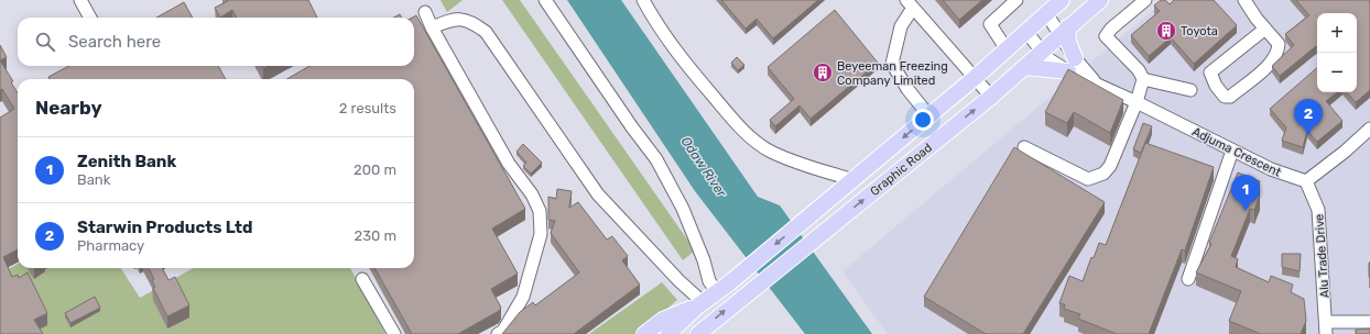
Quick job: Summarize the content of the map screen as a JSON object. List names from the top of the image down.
{
  "streets": {
    "main road": ["Graphic Road"],
    "street": ["Adjuma Crescent", "Alu Trade Drive"]
  },
  "crossings": [
    ["Adjuma Crescent", "Graphic Road"],
    ["Adjuma Crescent", "Alu Trade Drive"]
  ],
  "water": ["Odaw River"],
  "places": {
    "building": ["Toyota", "Beyeeman Freezing Company Limited"]
  },
  "page": {
    "map_buttons": ["+", "−"],
    "search": "Search here",
    "heading": ["Nearby", "2 results"],
    "pins": ["2", "1"],
    "list": [
      {
        "mark": "1",
        "name": "Zenith Bank",
        "note": "Bank",
        "value": "200 m"
      },
      {
        "mark": "2",
        "name": "Starwin Products Ltd",
        "note": "Pharmacy",
        "value": "230 m"
      }
    ]
  }
}
